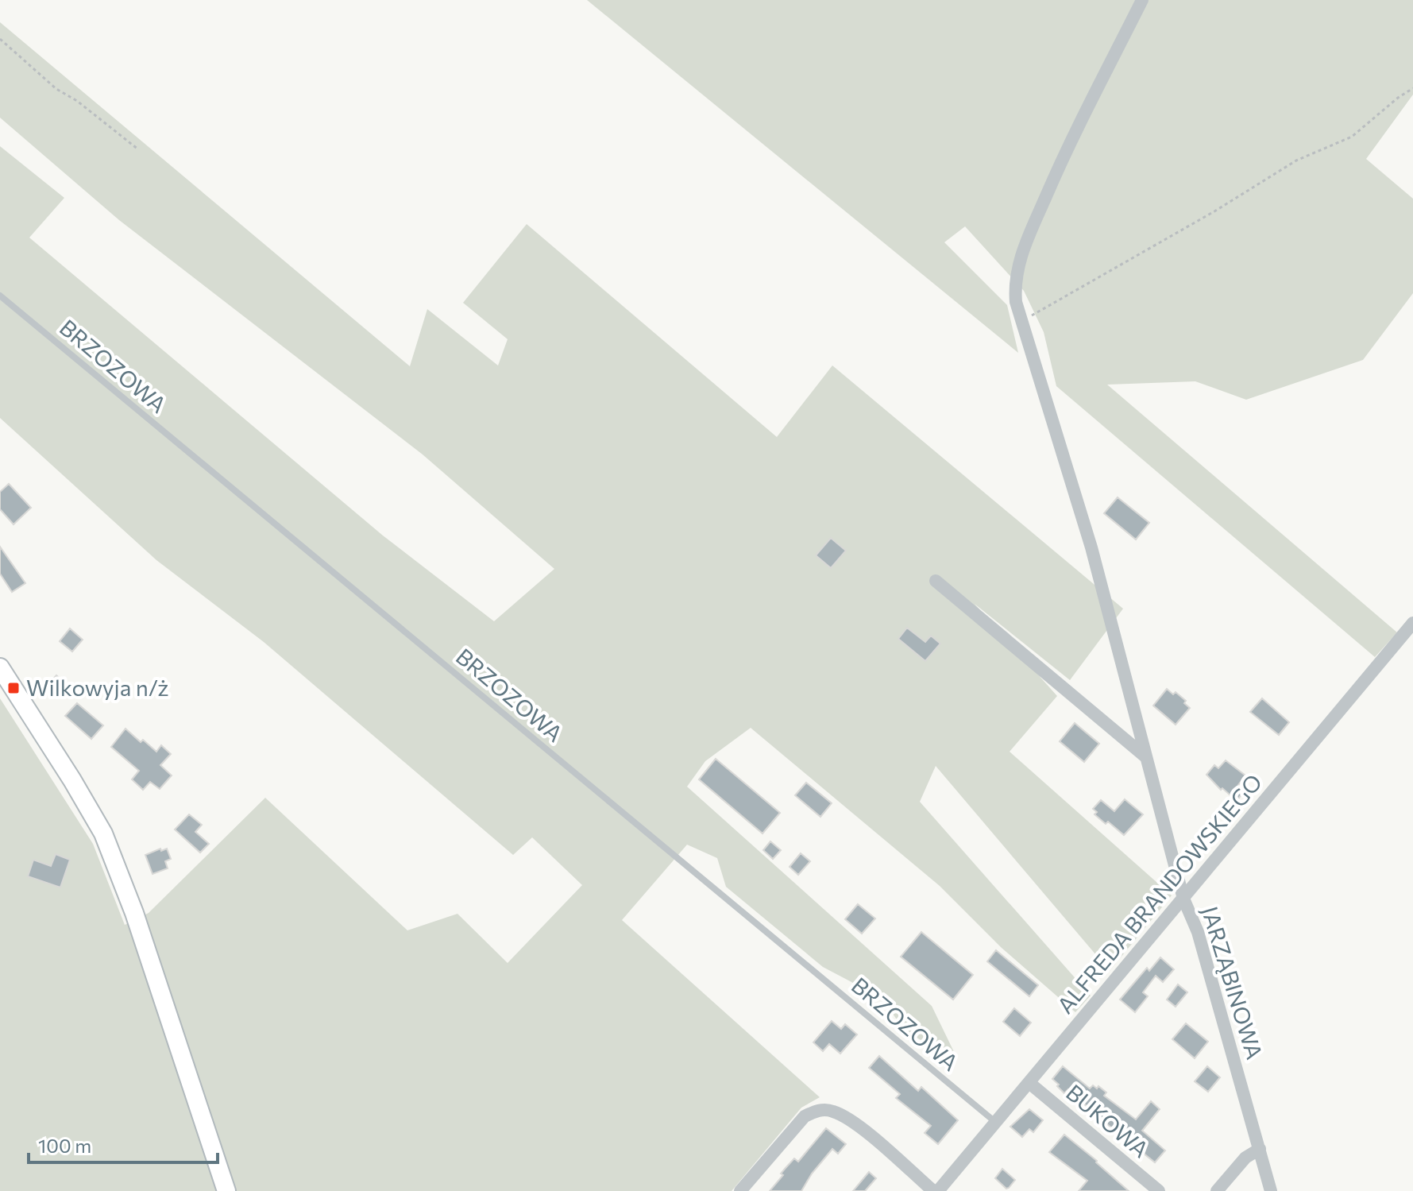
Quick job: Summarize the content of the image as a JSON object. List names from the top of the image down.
{
  "streets": {
    "street": ["ALFREDA BRANDOWSKIEGO", "JARZĄBINOWA", "BUKOWA"],
    "lane": ["BRZOZOWA"]
  },
  "crossings": [
    ["BRZOZOWA", "ALFREDA BRANDOWSKIEGO"],
    ["ALFREDA BRANDOWSKIEGO", "JARZĄBINOWA"],
    ["ALFREDA BRANDOWSKIEGO", "BUKOWA"]
  ],
  "places": {
    "transit": ["Wilkowyja n/ż"]
  },
  "scale_bar": "100 m"
}
